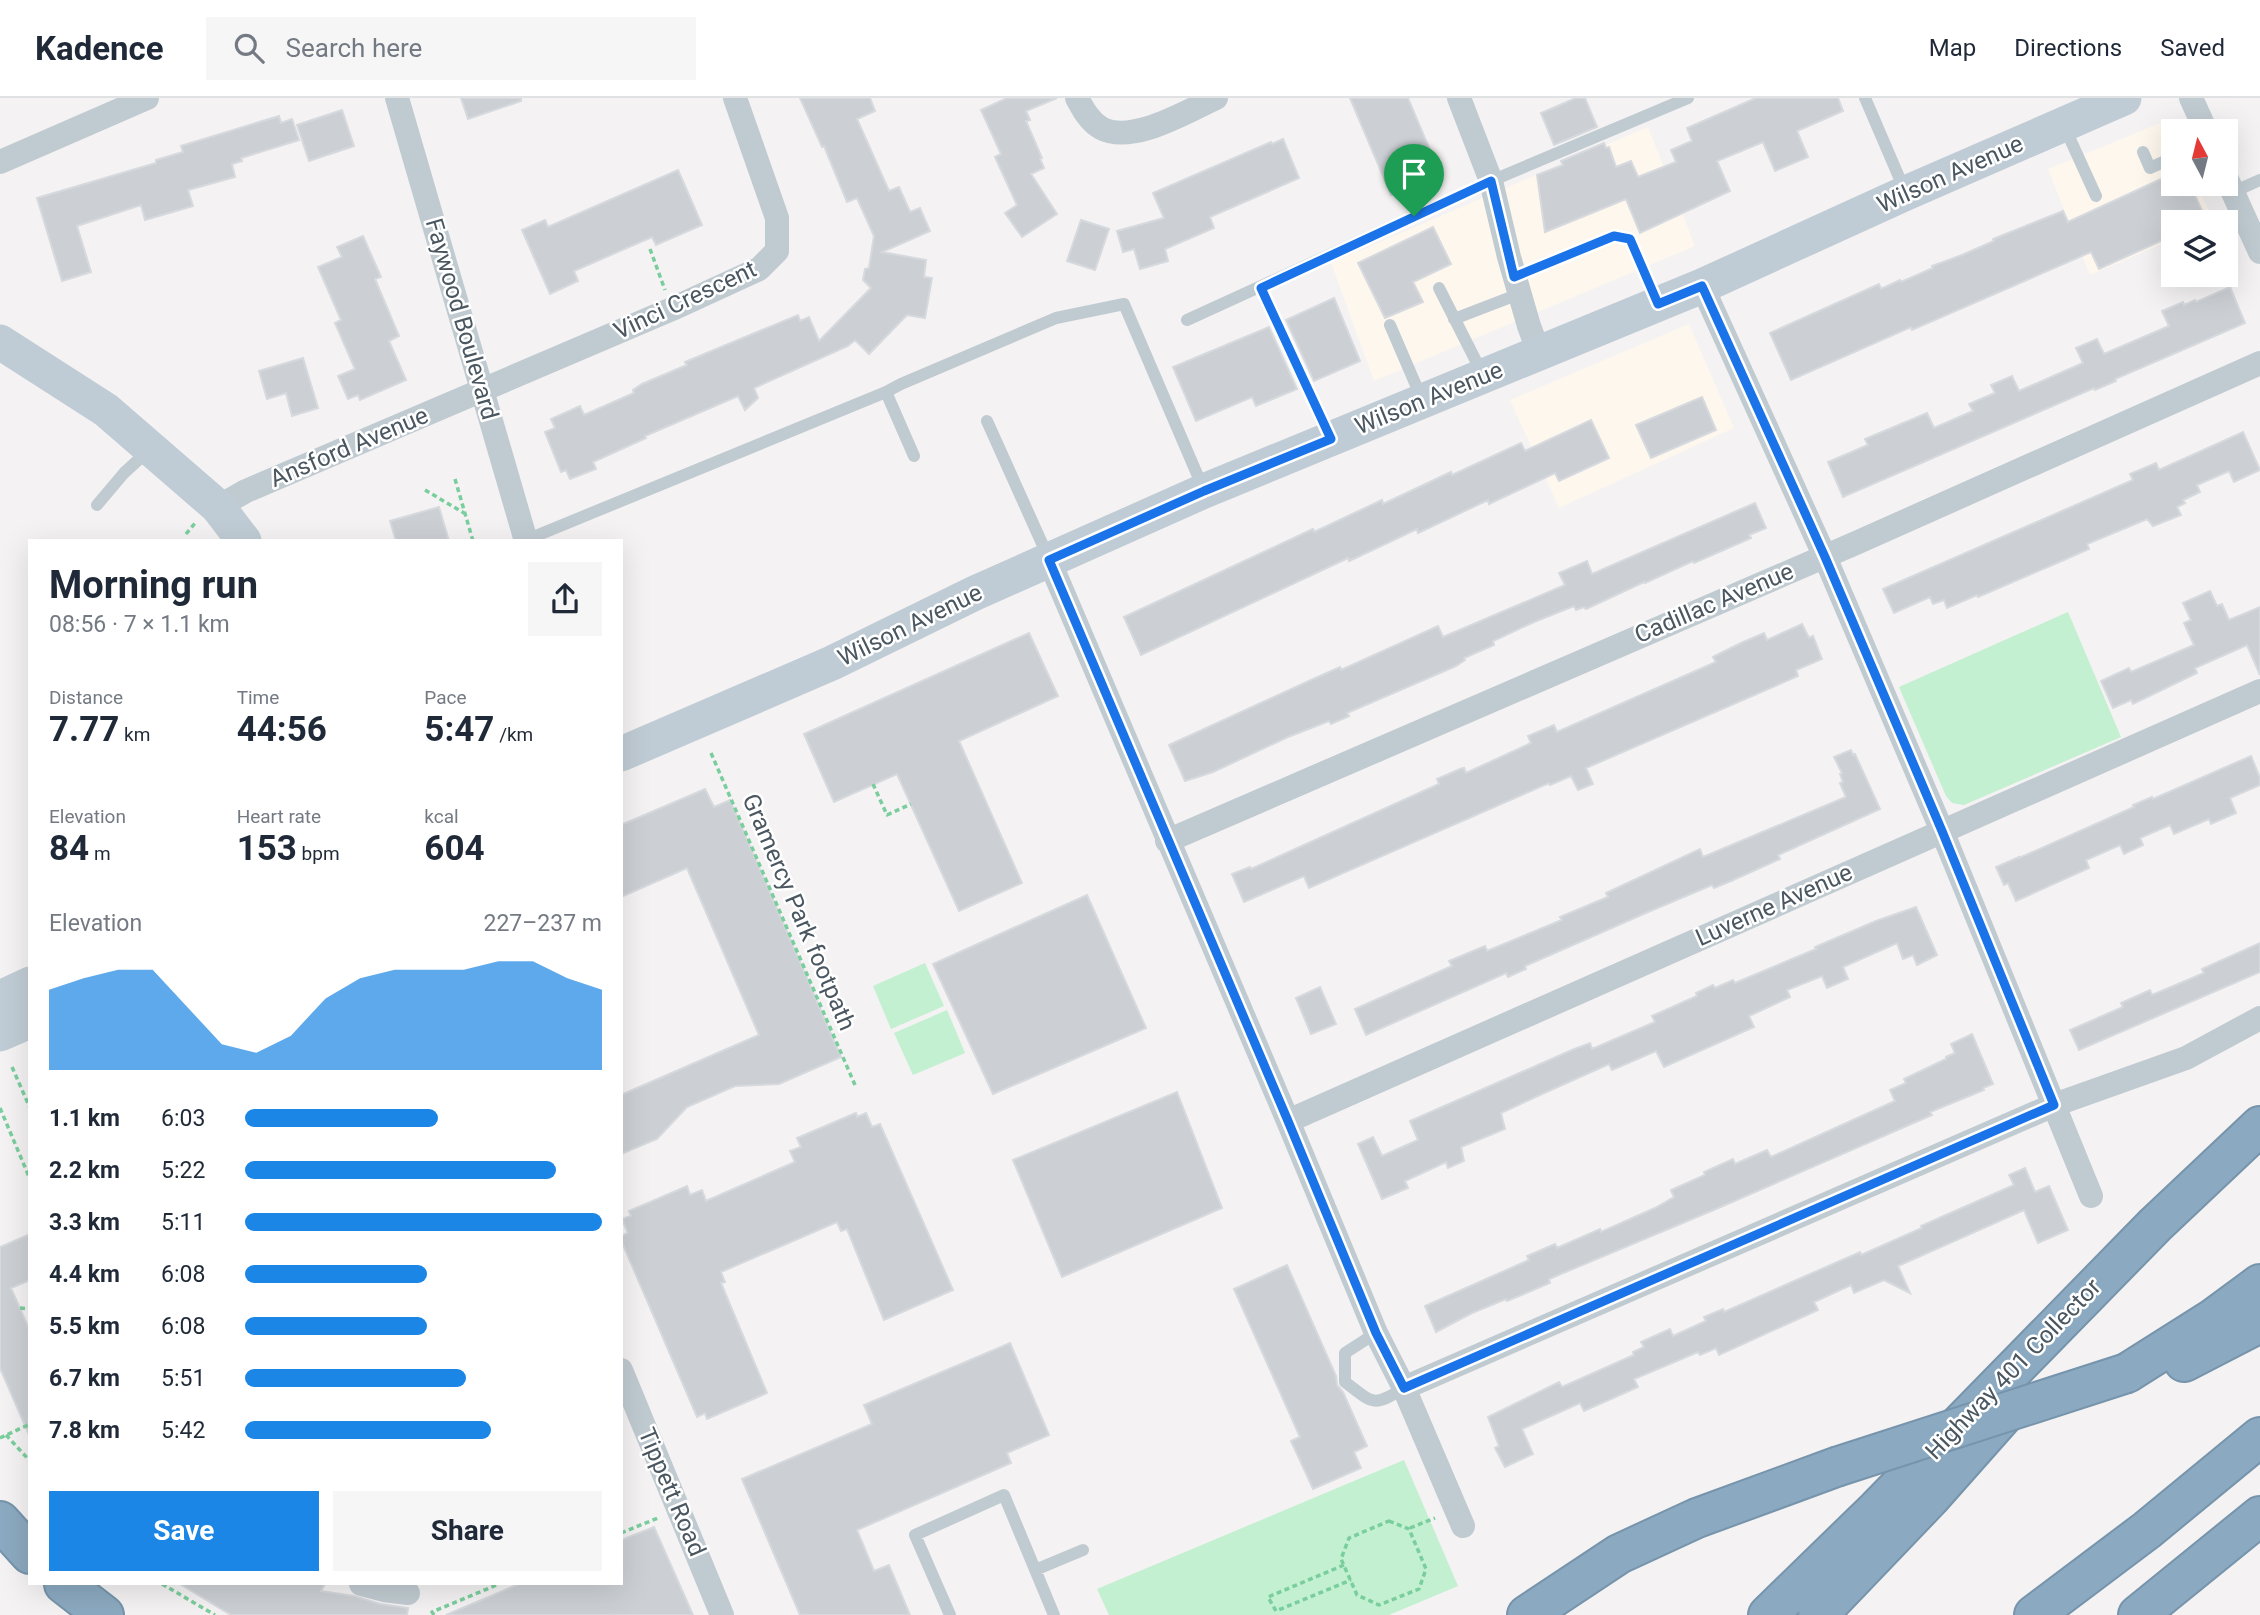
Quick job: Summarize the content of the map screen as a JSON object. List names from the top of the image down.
{
  "streets": {
    "highway": ["Highway 401 Collector"],
    "main road": ["Wilson Avenue"],
    "street": [
      "Vinci Crescent",
      "Faywood Boulevard",
      "Ansford Avenue",
      "Cadillac Avenue",
      "Luverne Avenue",
      "Tippett Road"
    ],
    "path": ["Gramercy Park footpath"]
  },
  "crossings": [
    ["Vinci Crescent", "Faywood Boulevard"],
    ["Vinci Crescent", "Ansford Avenue"],
    ["Faywood Boulevard", "Ansford Avenue"]
  ],
  "north": "top",
  "page": {
    "header": "Kadence",
    "search": "Search here",
    "nav": ["Map", "Directions", "Saved"],
    "heading": ["Morning run", "08:56 · 7 × 1.1 km"],
    "stats": [
      ["Distance", "7.77 km"],
      ["Time", "44:56"],
      ["Pace", "5:47 /km"],
      ["Elevation", "84 m"],
      ["Heart rate", "153 bpm"],
      ["kcal", "604"]
    ],
    "chart": ["Elevation", "227–237 m"],
    "list": [
      {
        "name": "1.1 km",
        "note": "6:03"
      },
      {
        "name": "2.2 km",
        "note": "5:22"
      },
      {
        "name": "3.3 km",
        "note": "5:11"
      },
      {
        "name": "4.4 km",
        "note": "6:08"
      },
      {
        "name": "5.5 km",
        "note": "6:08"
      },
      {
        "name": "6.7 km",
        "note": "5:51"
      },
      {
        "name": "7.8 km",
        "note": "5:42"
      }
    ],
    "buttons": ["Save", "Share"]
  }
}
